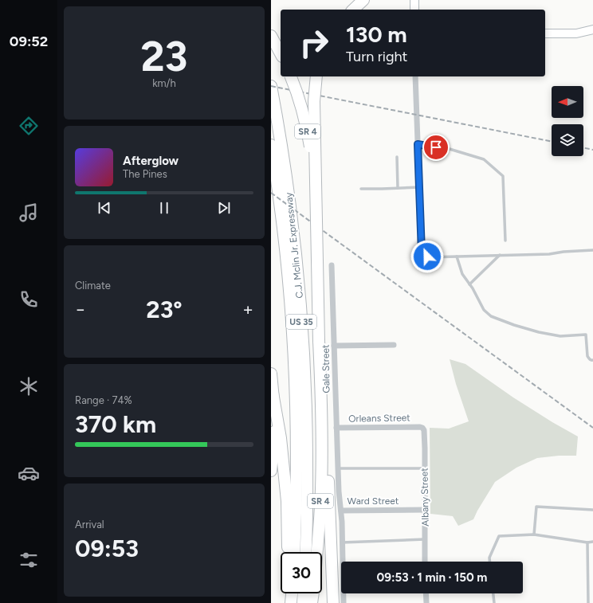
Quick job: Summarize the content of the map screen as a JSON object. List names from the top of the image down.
{
  "streets": {
    "highway": ["SR 4", "C.J. Mclin Jr. Expressway", "US 35"],
    "street": [
      "Gale Street",
      "Orleans Street",
      "Albany Street",
      "Ward Street"
    ]
  },
  "crossings": [
    ["Gale Street", "Orleans Street"],
    ["Gale Street", "Ward Street"],
    ["Orleans Street", "Albany Street"],
    ["Albany Street", "Ward Street"]
  ],
  "north": "left",
  "page": {
    "tabs": "09:52",
    "tile": [
      ["23", "km/h"],
      "Climate",
      ["Range · 74%", "370 km"],
      ["Arrival", "09:53"]
    ],
    "turn": ["130 m", "Turn right"],
    "song": ["Afterglow", "The Pines"],
    "heat": ["−", "23°", "+"],
    "limit": "30",
    "trip": "09:53 · 1 min · 150 m"
  }
}
